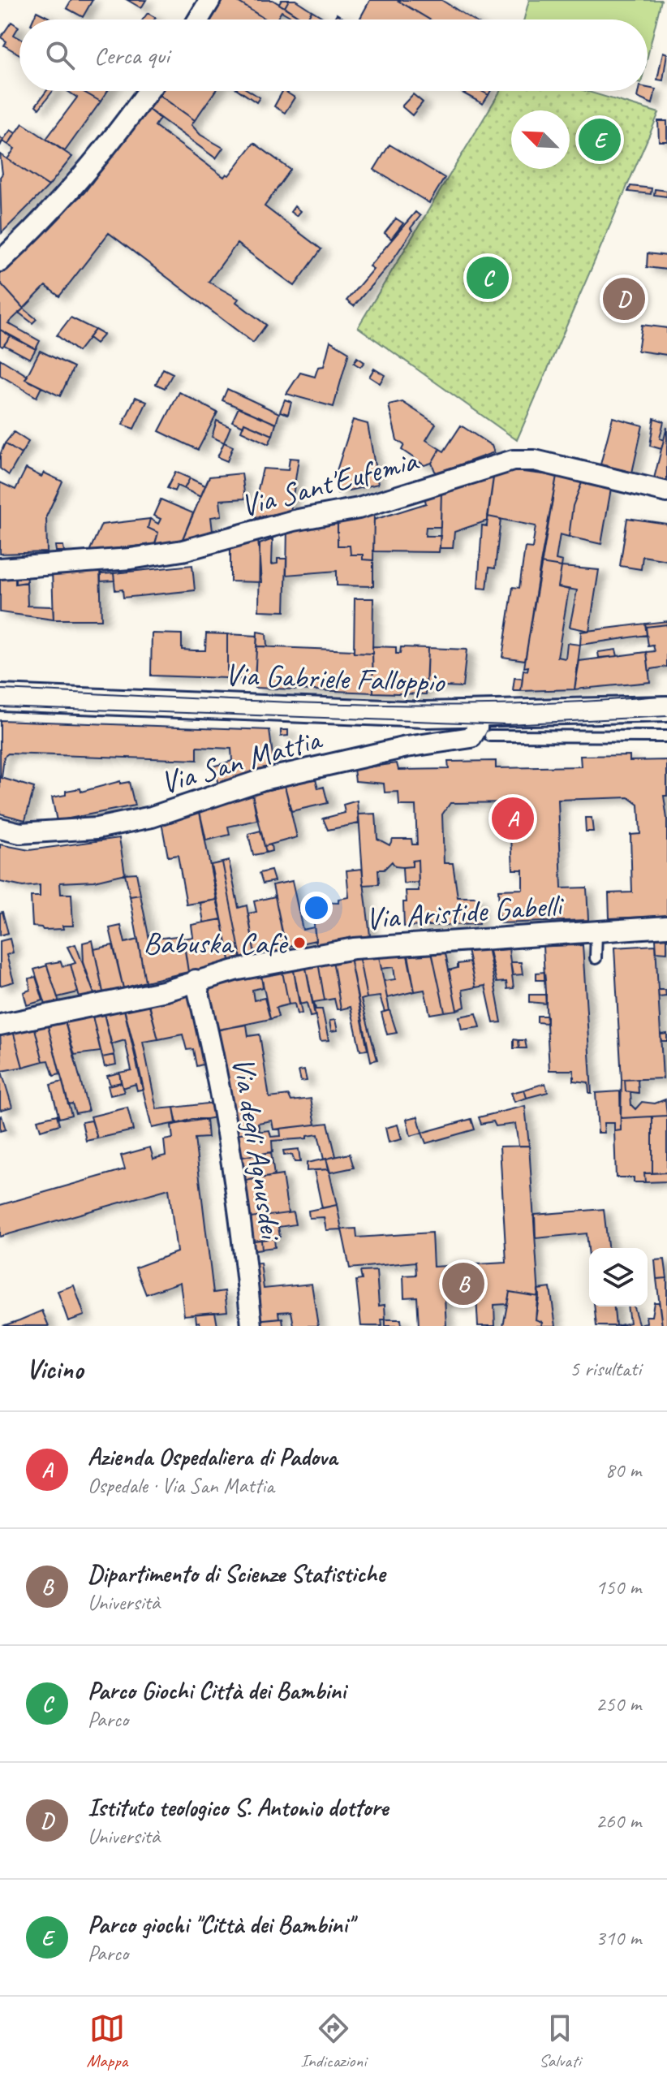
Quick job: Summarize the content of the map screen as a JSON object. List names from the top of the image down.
{
  "streets": {
    "street": [
      "Via Sant'Eufemia",
      "Via Gabriele Falloppio",
      "Via San Mattia",
      "Via Aristide Gabelli",
      "Via degli Agnusdei"
    ]
  },
  "crossings": [
    ["Via Gabriele Falloppio", "Via San Mattia"],
    ["Via Aristide Gabelli", "Via degli Agnusdei"]
  ],
  "places": ["Babuska Cafè"],
  "north": "top left",
  "page": {
    "search": "Cerca qui",
    "pins": [
      "E",
      "C",
      "D",
      "A",
      "B"
    ],
    "heading": ["Vicino", "5 risultati"],
    "list": [
      {
        "mark": "A",
        "name": "Azienda Ospedaliera di Padova",
        "note": "Ospedale · Via San Mattia",
        "value": "80 m"
      },
      {
        "mark": "B",
        "name": "Dipartimento di Scienze Statistiche",
        "note": "Università",
        "value": "150 m"
      },
      {
        "mark": "C",
        "name": "Parco Giochi Città dei Bambini",
        "note": "Parco",
        "value": "250 m"
      },
      {
        "mark": "D",
        "name": "Istituto teologico S. Antonio dottore",
        "note": "Università",
        "value": "260 m"
      },
      {
        "mark": "E",
        "name": "Parco giochi \"Città dei Bambini\"",
        "note": "Parco",
        "value": "310 m"
      }
    ],
    "nav": ["Mappa", "Indicazioni", "Salvati"]
  }
}
